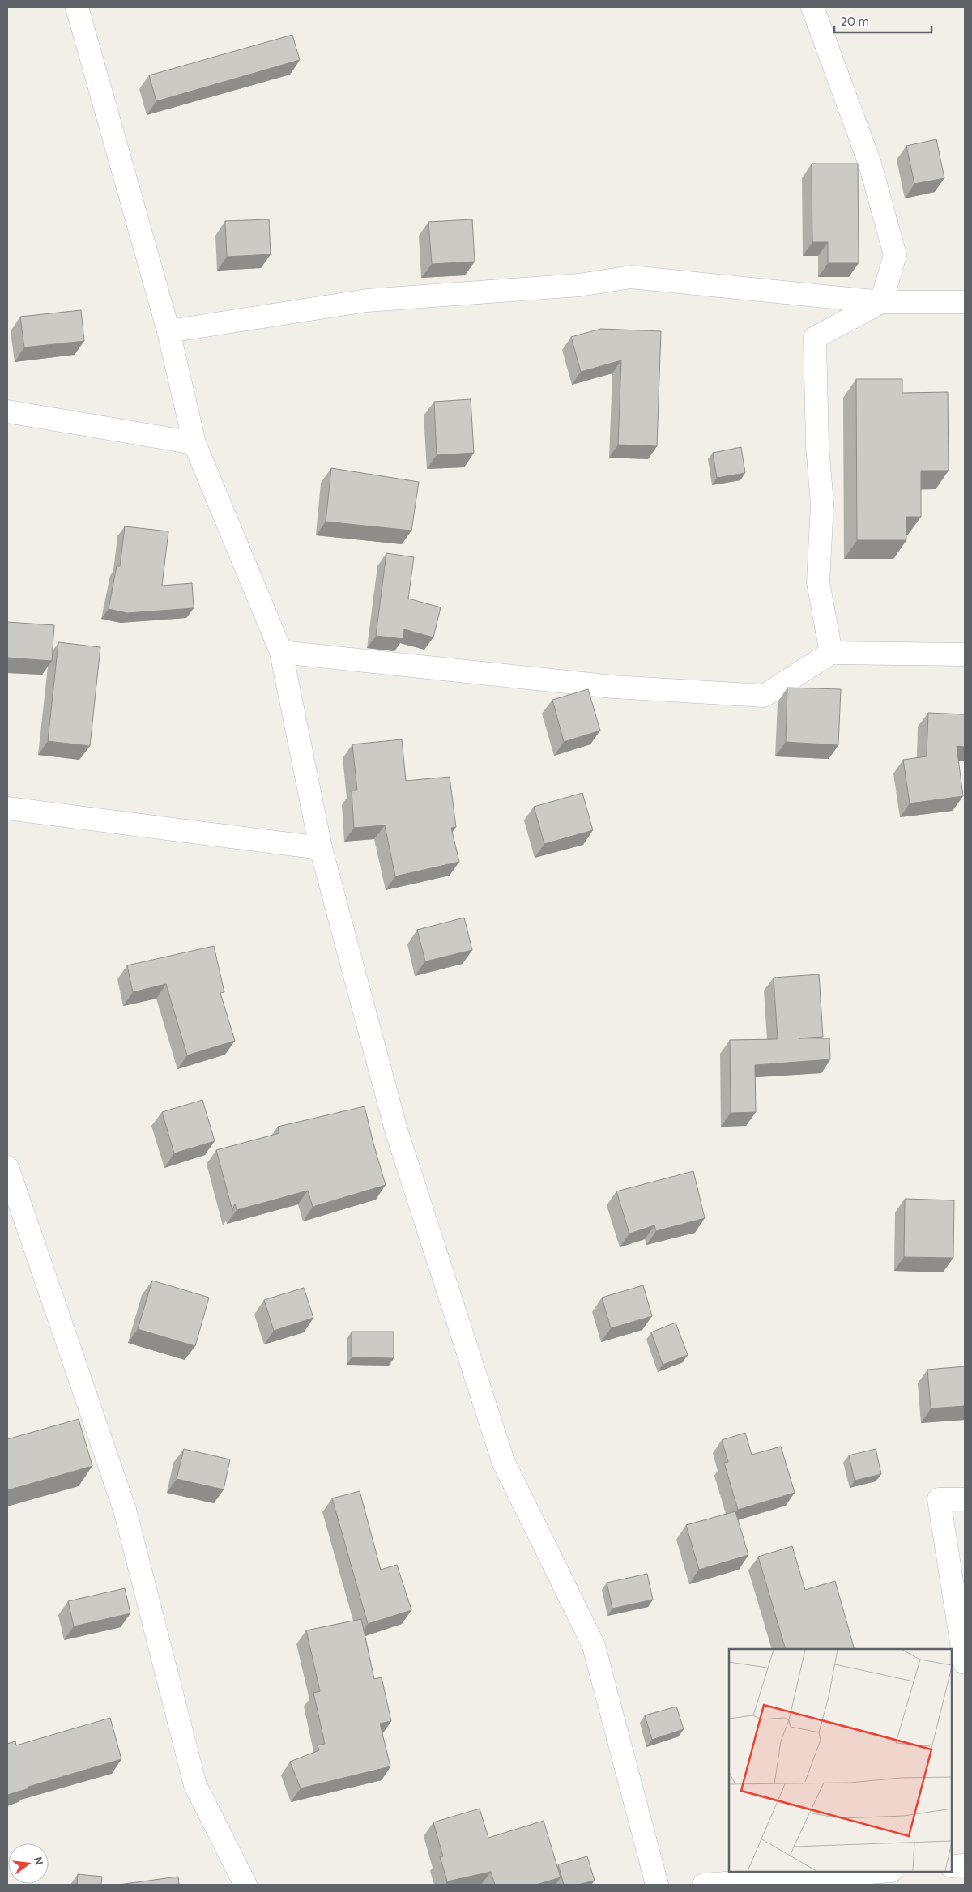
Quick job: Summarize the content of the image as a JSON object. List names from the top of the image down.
{
  "scale_bar": "20 m",
  "north": "right"
}
